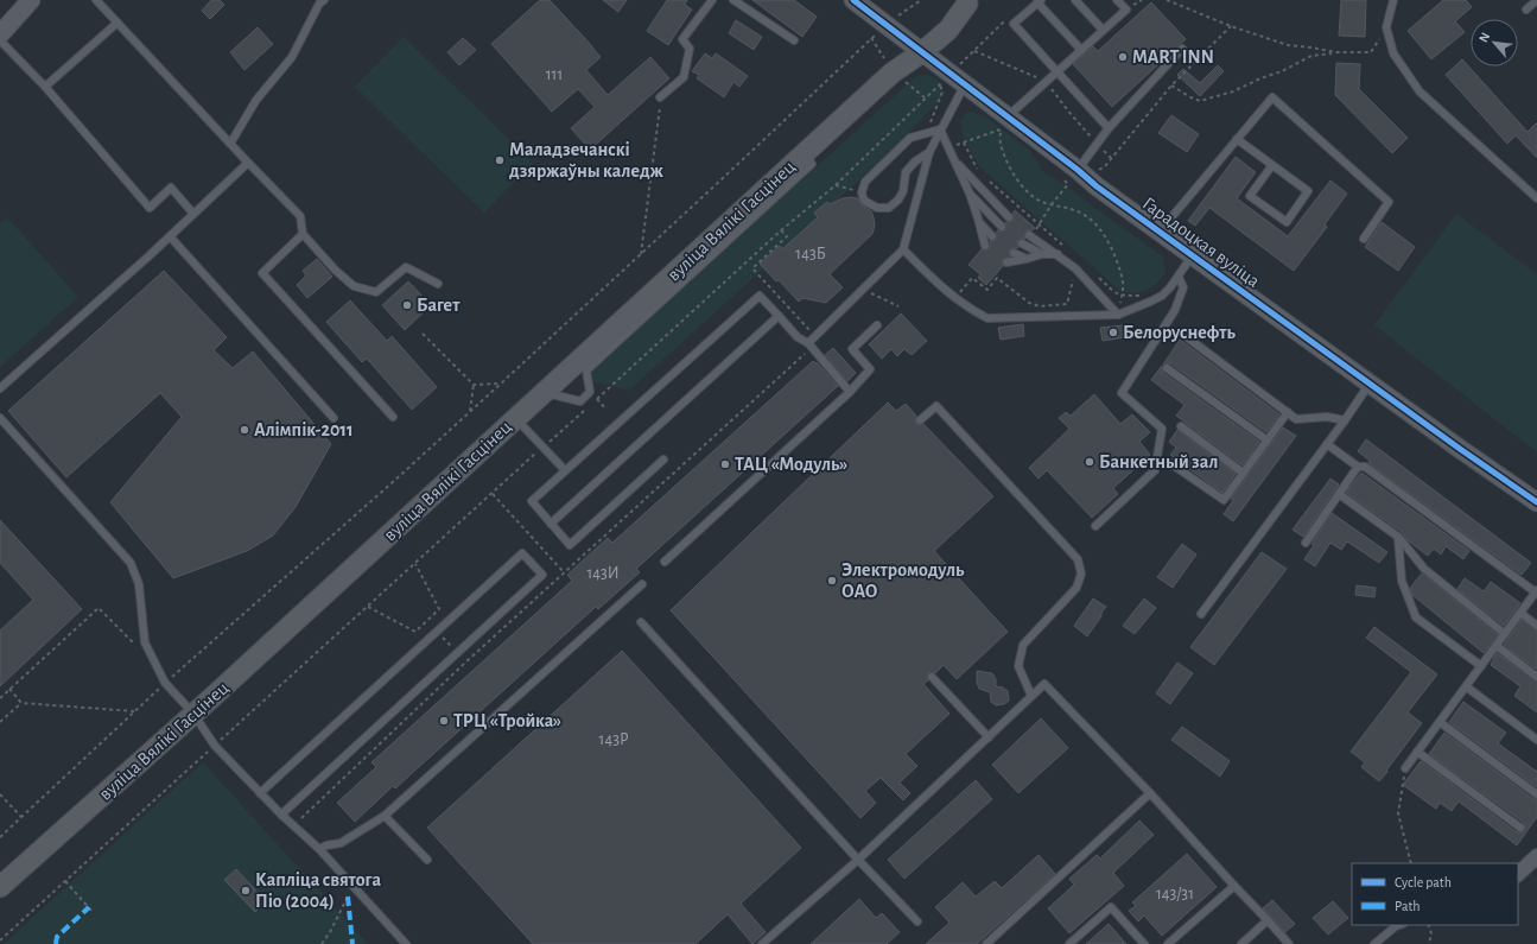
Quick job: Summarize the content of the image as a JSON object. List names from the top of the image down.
{
  "streets": {
    "main road": ["вуліца Вялікі Гасцінец"],
    "street": ["Гарадоцкая вуліца"]
  },
  "crossings": [
    ["вуліца Вялікі Гасцінец", "Гарадоцкая вуліца"]
  ],
  "places": [
    "MART INN",
    "Маладзечанскі дзяржаўны каледж",
    "Багет",
    "Белоруснефть",
    "Алімпік-2011",
    "Банкетный зал",
    "ТАЦ «Модуль»",
    "Электромодуль ОАО",
    "ТРЦ «Тройка»",
    "Капліца святога Піо (2004)"
  ],
  "house_numbers": [
    "111",
    "143Б",
    "143И",
    "143Р",
    "143/31"
  ],
  "legend": ["Cycle path", "Path"],
  "north": "top left"
}
